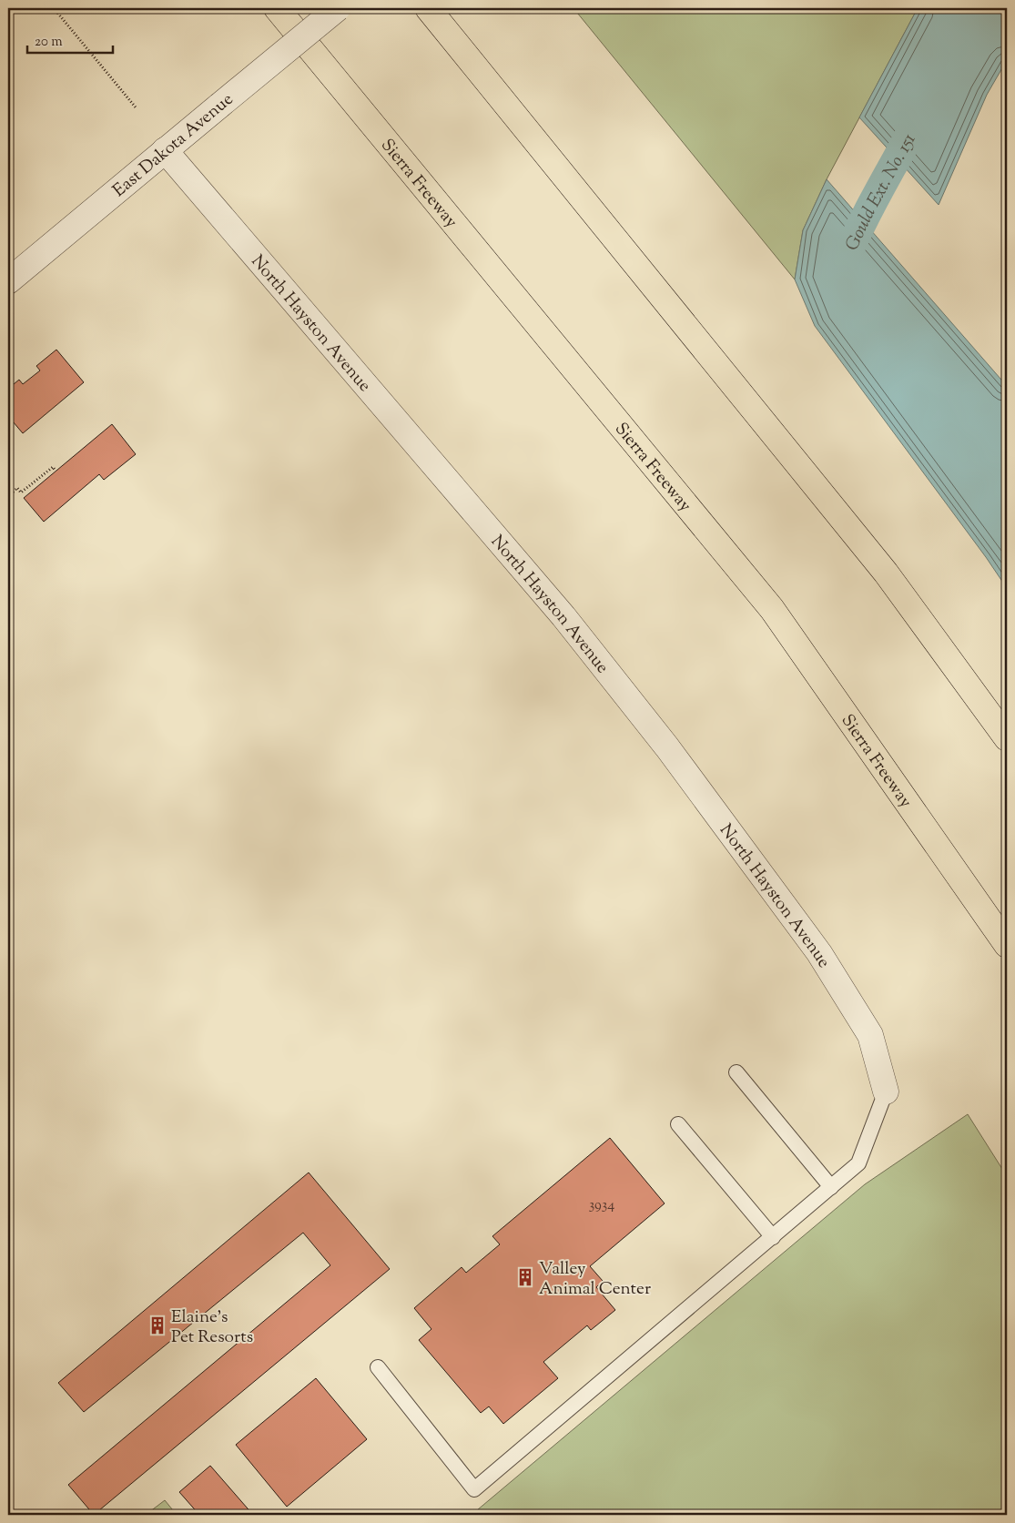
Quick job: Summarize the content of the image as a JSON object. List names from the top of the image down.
{
  "streets": {
    "highway": ["Sierra Freeway"],
    "street": ["East Dakota Avenue", "North Hayston Avenue"]
  },
  "crossings": [
    ["East Dakota Avenue", "North Hayston Avenue"]
  ],
  "water": ["Gould Ext. No. 151"],
  "places": {
    "building": ["Valley Animal Center", "Elaine's Pet Resorts"]
  },
  "house_numbers": ["3934"],
  "scale_bar": "20 m"
}
